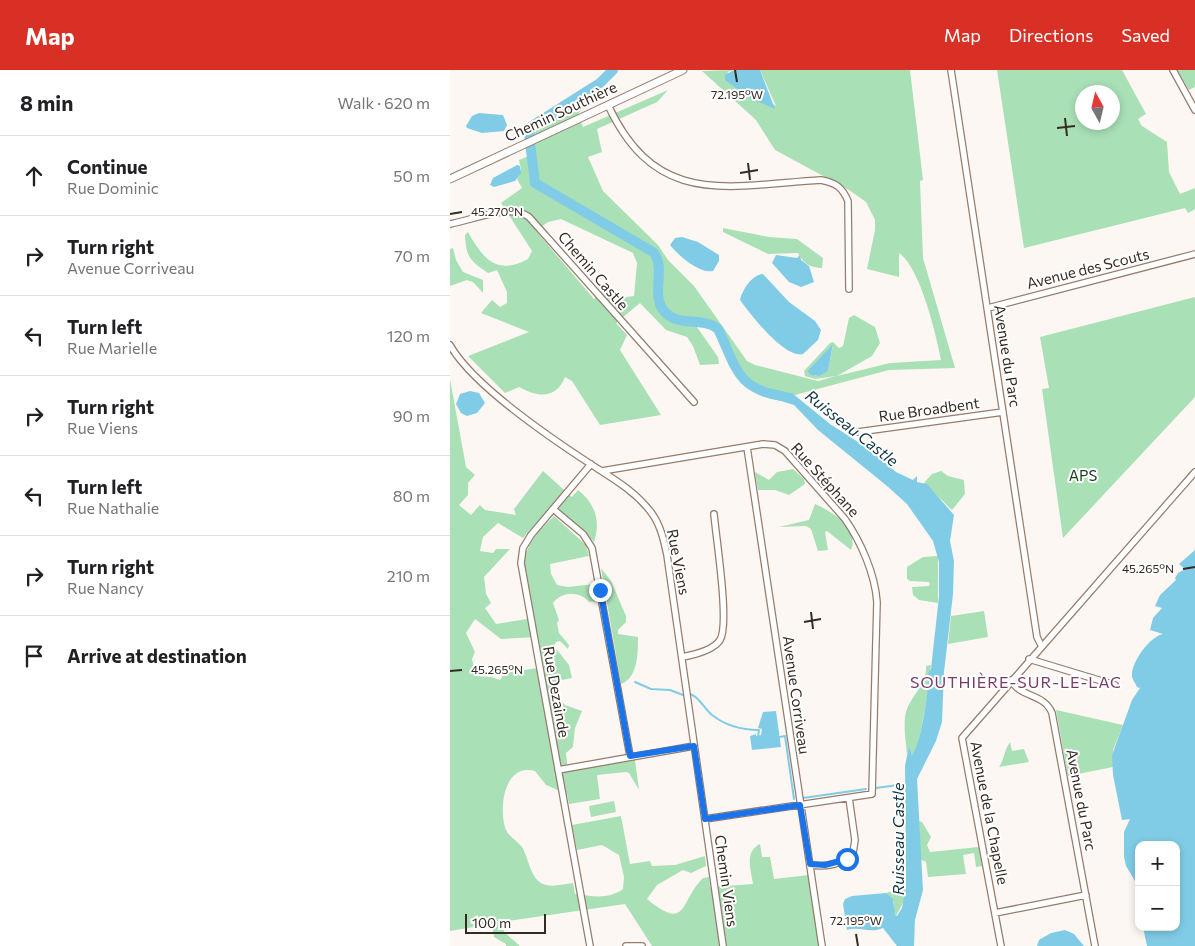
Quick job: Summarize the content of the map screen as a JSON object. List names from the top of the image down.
{
  "streets": {
    "street": [
      "Chemin Southière",
      "Avenue des Scouts",
      "Chemin Castle",
      "Avenue du Parc",
      "Rue Broadbent",
      "Rue Stéphane",
      "Rue Viens",
      "Rue Dezainde",
      "Avenue Corriveau",
      "Avenue de la Chapelle",
      "Chemin Viens"
    ]
  },
  "crossings": [
    ["Avenue des Scouts", "Avenue du Parc"],
    ["Avenue du Parc", "Rue Broadbent"],
    ["Avenue du Parc", "Avenue de la Chapelle"],
    ["Rue Stéphane", "Rue Viens"],
    ["Rue Stéphane", "Avenue Corriveau"],
    ["Rue Viens", "Rue Dezainde"],
    ["Rue Viens", "Chemin Viens"]
  ],
  "districts": ["SOUTHIÈRE-SUR-LE-LAC"],
  "water": ["Ruisseau Castle"],
  "parks": ["APS"],
  "scale_bar": "100 m",
  "north": "top",
  "page": {
    "header": "Map",
    "nav": ["Map", "Directions", "Saved"],
    "heading": ["8 min", "Walk · 620 m"],
    "list": [
      ["Continue", "Rue Dominic", "50 m"],
      ["Turn right", "Avenue Corriveau", "70 m"],
      ["Turn left", "Rue Marielle", "120 m"],
      ["Turn right", "Rue Viens", "90 m"],
      ["Turn left", "Rue Nathalie", "80 m"],
      ["Turn right", "Rue Nancy", "210 m"],
      "Arrive at destination"
    ],
    "map_buttons": ["+", "−"],
    "scale": "100 m"
  },
  "coordinates": ["72.195°W", "45.270°N", "45.265°N"]
}
